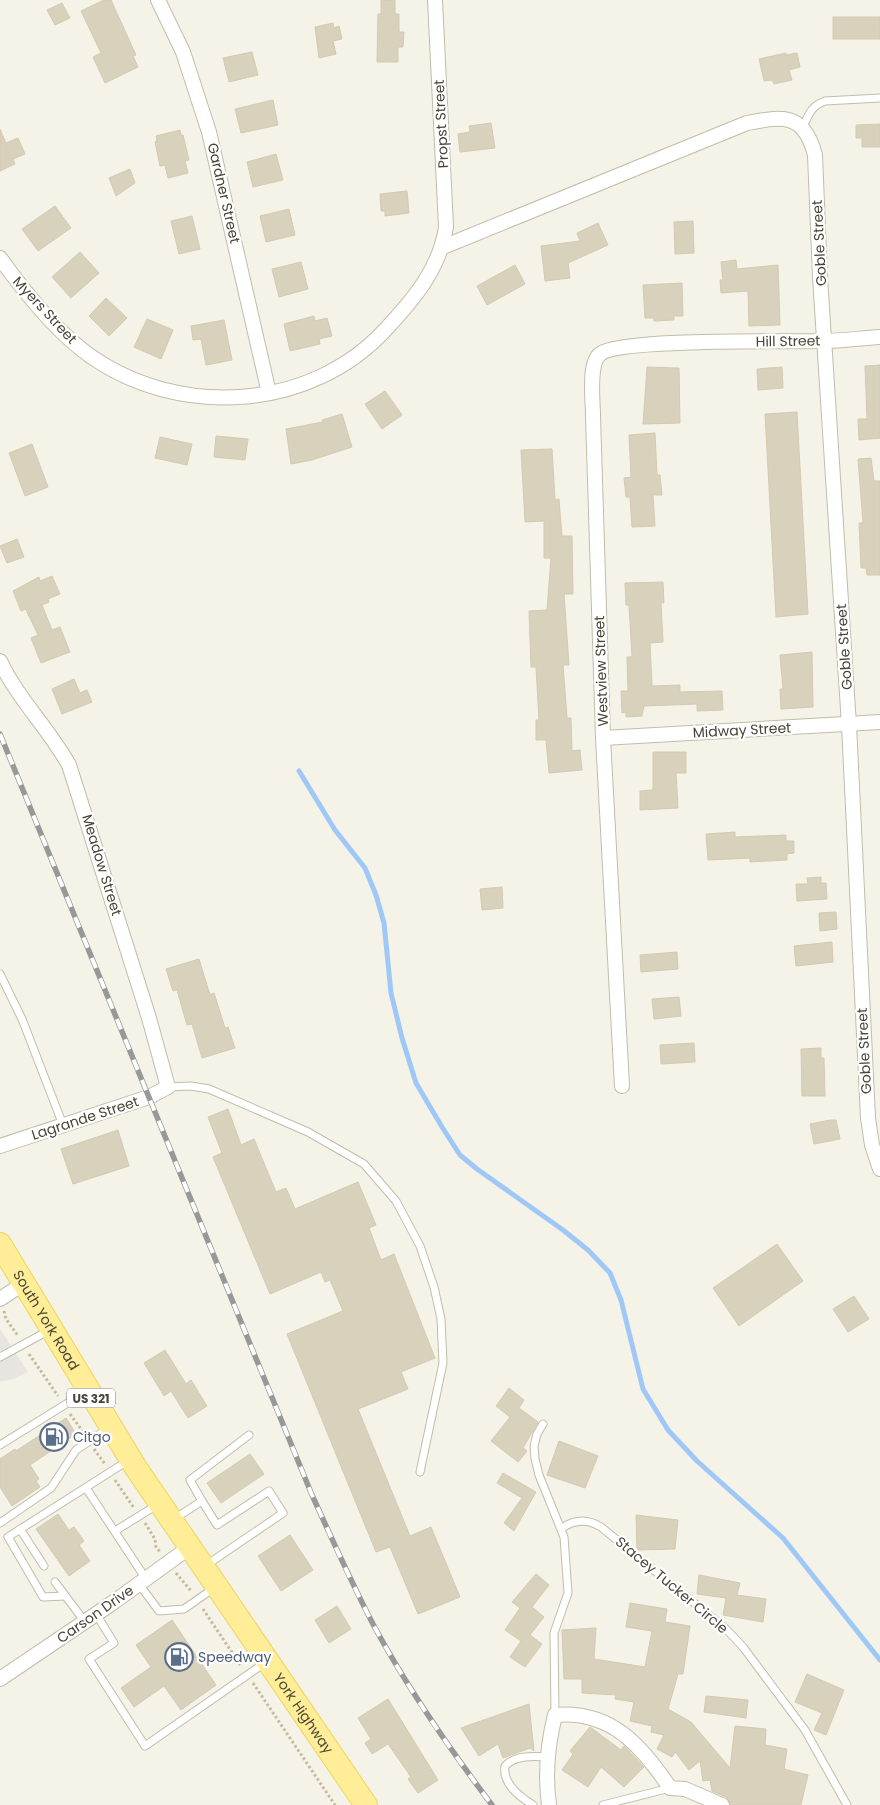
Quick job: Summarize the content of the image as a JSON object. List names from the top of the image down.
{
  "streets": {
    "main road": ["South York Road", "US 321", "York Highway"],
    "street": [
      "Propst Street",
      "Gardner Street",
      "Goble Street",
      "Myers Street",
      "Hill Street",
      "Westview Street",
      "Midway Street",
      "Meadow Street",
      "Lagrande Street",
      "Carson Drive"
    ],
    "lane": ["Stacey Tucker Circle"]
  },
  "crossings": [
    ["Propst Street", "Myers Street"],
    ["Gardner Street", "Myers Street"],
    ["Goble Street", "Hill Street"],
    ["Goble Street", "Midway Street"],
    ["Hill Street", "Westview Street"],
    ["Westview Street", "Midway Street"],
    ["Meadow Street", "Lagrande Street"],
    ["South York Road", "Carson Drive"],
    ["South York Road", "York Highway"],
    ["Carson Drive", "York Highway"]
  ],
  "places": {
    "fuel station": ["Citgo", "Speedway"]
  }
}
